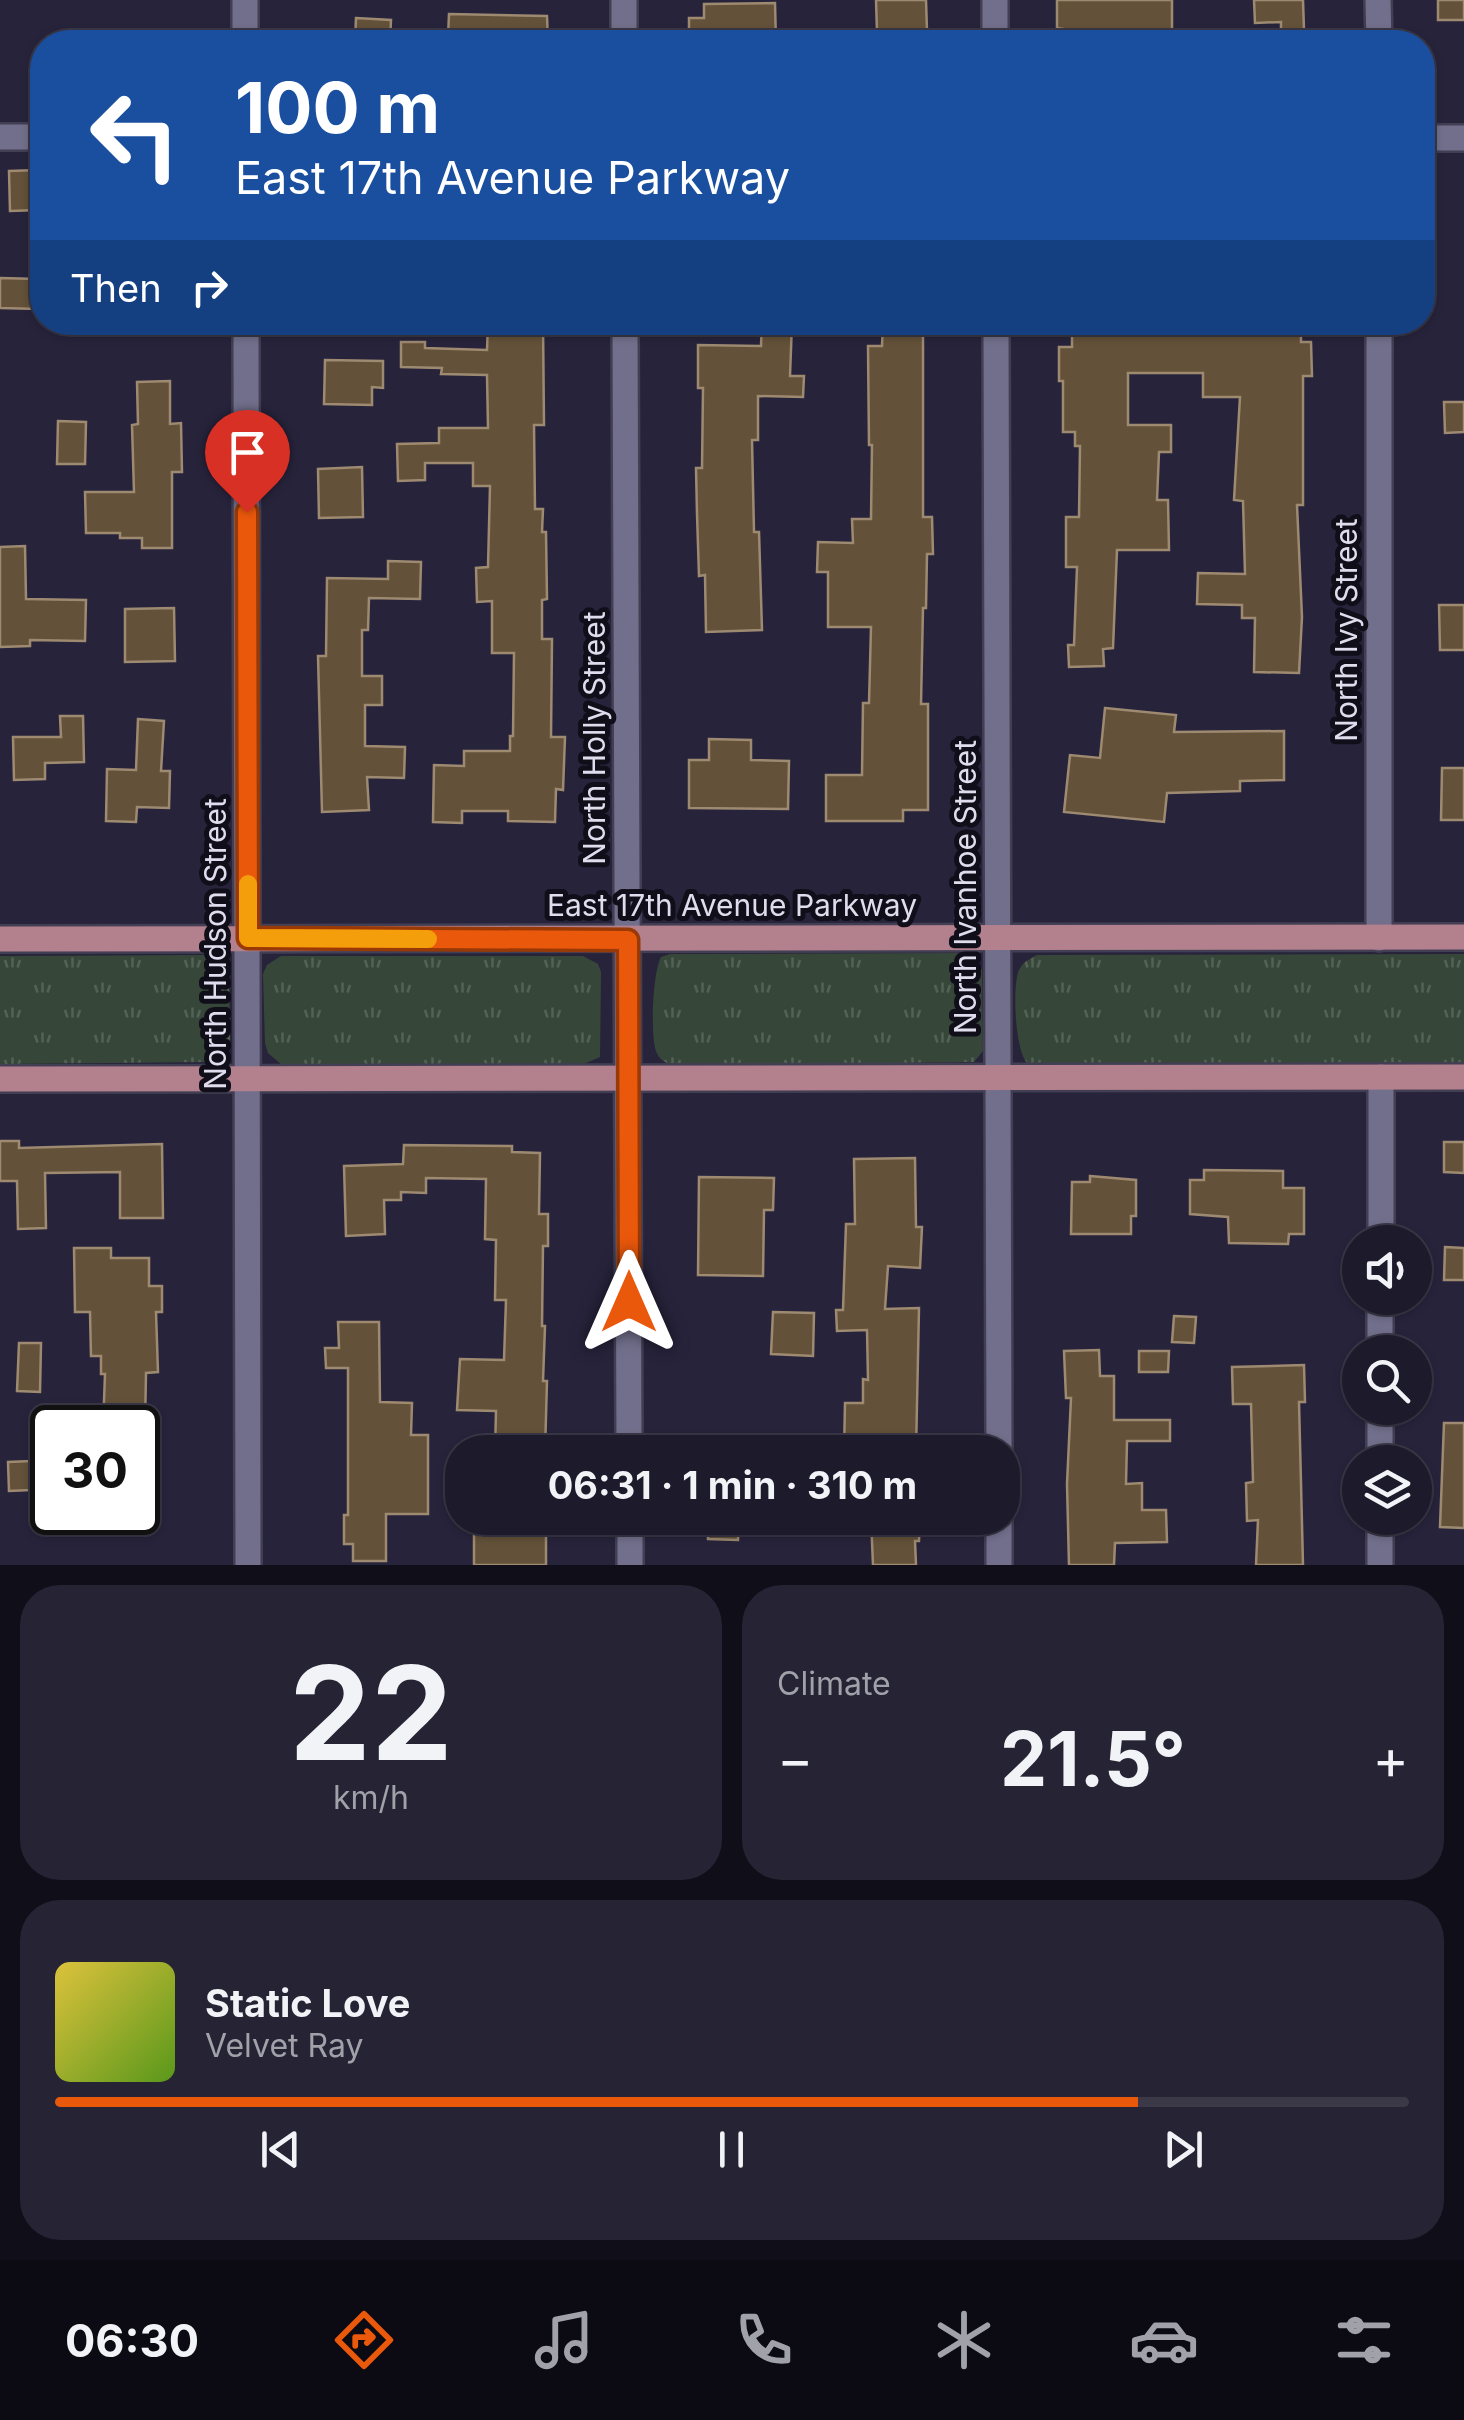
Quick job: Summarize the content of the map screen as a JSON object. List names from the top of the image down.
{
  "streets": {
    "main road": ["East 17th Avenue Parkway"],
    "street": [
      "North Ivy Street",
      "North Holly Street",
      "North Ivanhoe Street",
      "North Hudson Street"
    ]
  },
  "crossings": [
    ["North Ivy Street", "East 17th Avenue Parkway"],
    ["North Holly Street", "East 17th Avenue Parkway"],
    ["North Ivanhoe Street", "East 17th Avenue Parkway"],
    ["East 17th Avenue Parkway", "North Hudson Street"]
  ],
  "page": {
    "turn": ["100 m", "East 17th Avenue Parkway"],
    "then": "Then",
    "limit": "30",
    "trip": "06:31 · 1 min · 310 m",
    "tile": [
      ["22", "km/h"],
      "Climate"
    ],
    "heat": ["−", "21.5°", "+"],
    "song": ["Static Love", "Velvet Ray"],
    "tabs": "06:30"
  }
}
